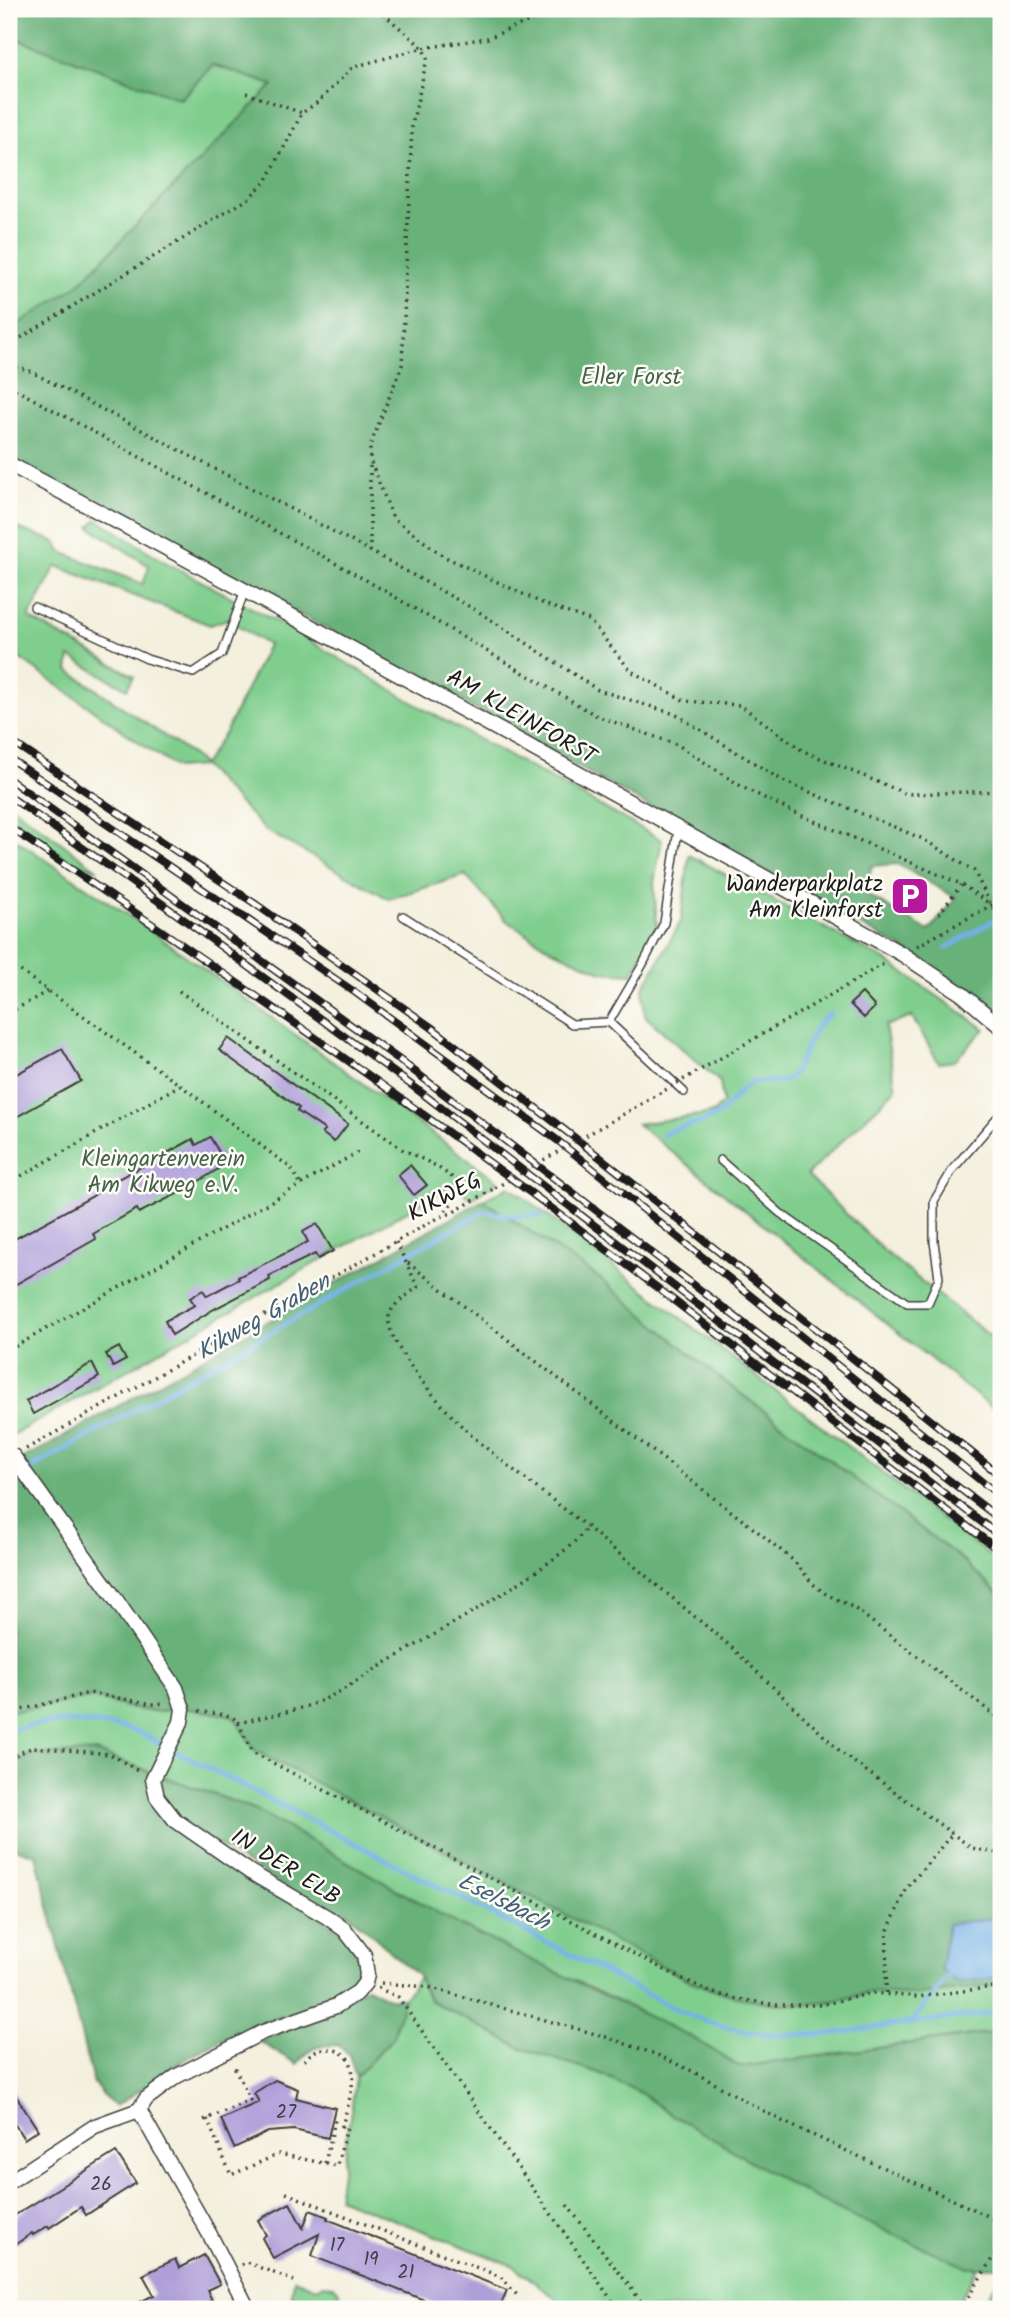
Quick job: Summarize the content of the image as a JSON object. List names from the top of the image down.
{
  "streets": {
    "street": ["AM KLEINFORST", "IN DER ELB"],
    "path": ["KIKWEG"]
  },
  "water": ["Kikweg Graben", "Eselsbach"],
  "parks": ["Eller Forst", "Kleingartenverein Am Kikweg e.V."],
  "places": {
    "parking": ["Wanderparkplatz Am Kleinforst"]
  },
  "house_numbers": [
    "27",
    "26",
    "17",
    "19",
    "21"
  ]
}
